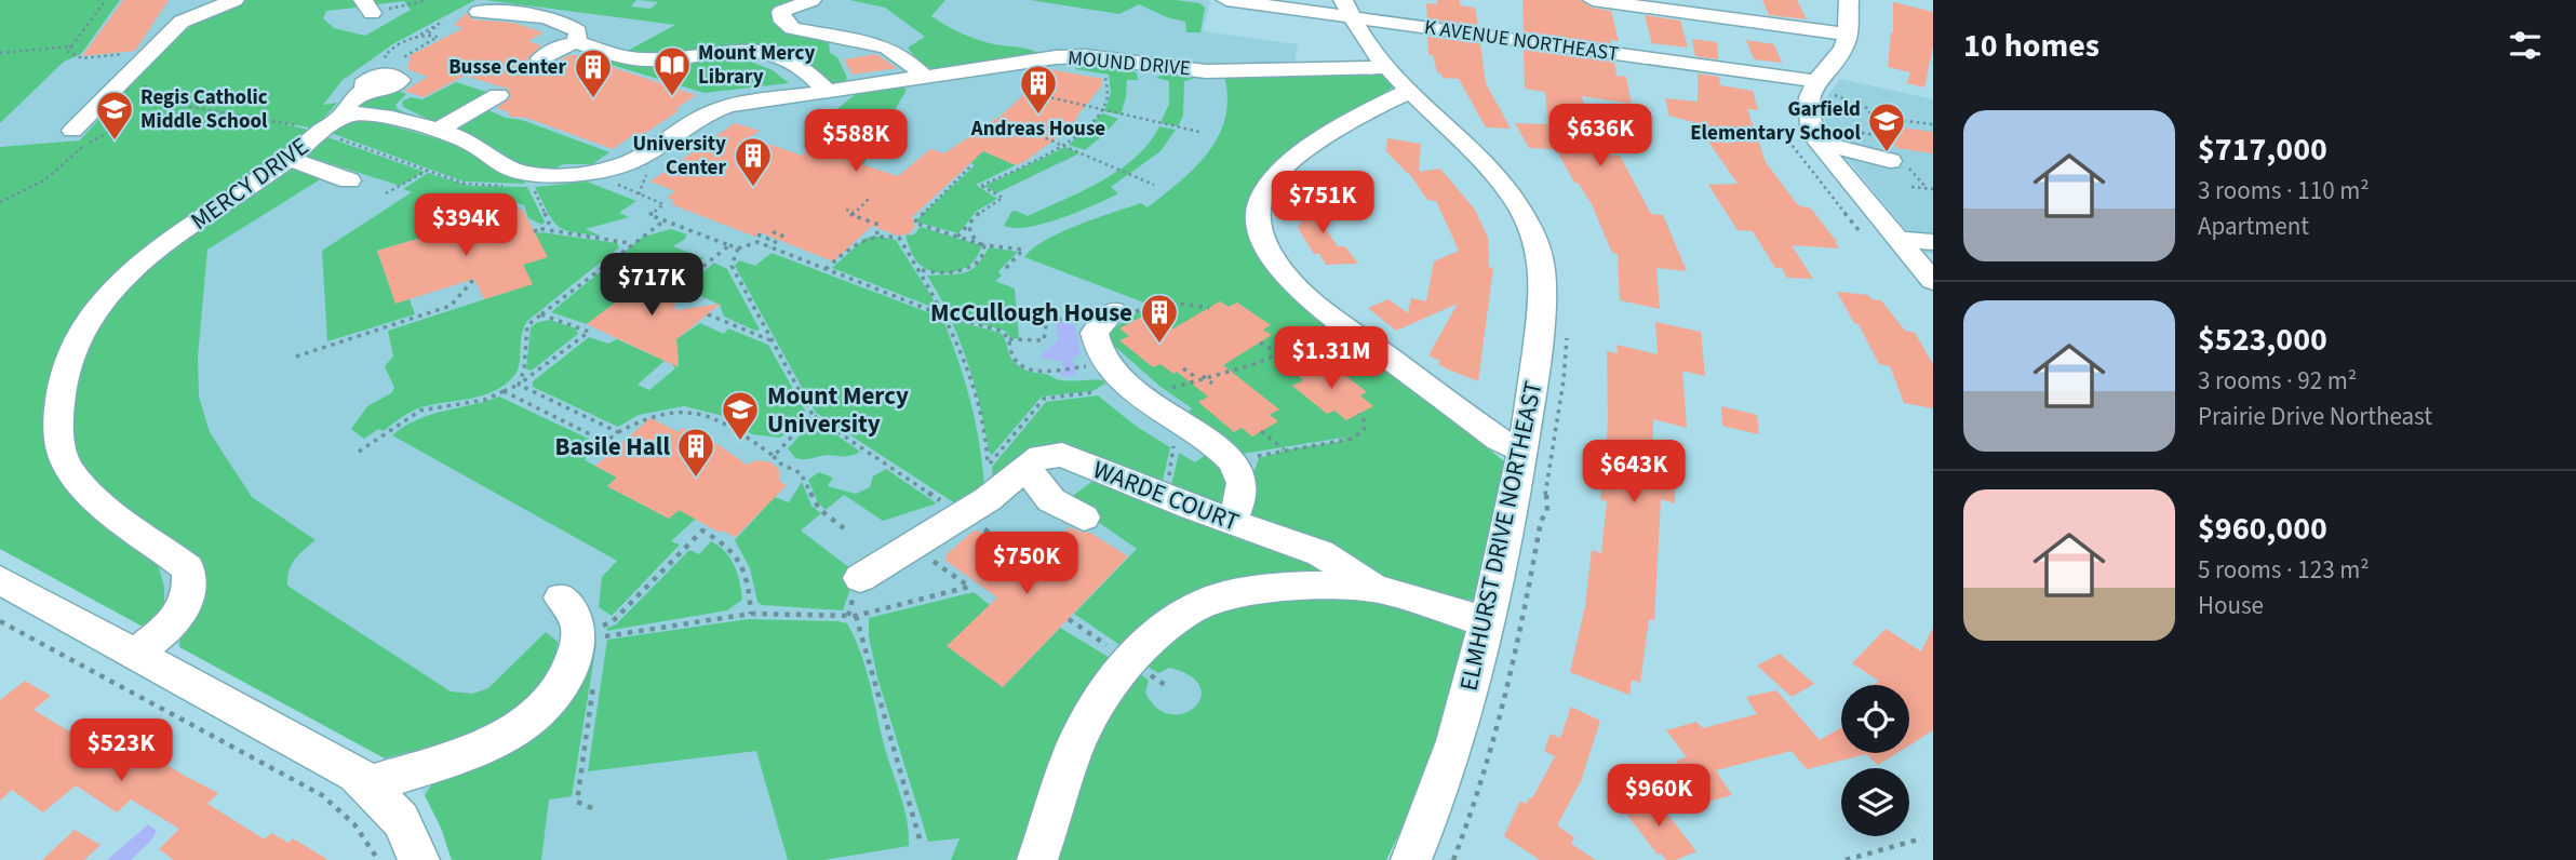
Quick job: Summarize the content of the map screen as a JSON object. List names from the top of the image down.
{
  "streets": {
    "street": [
      "K AVENUE NORTHEAST",
      "MOUND DRIVE",
      "MERCY DRIVE",
      "WARDE COURT",
      "ELMHURST DRIVE NORTHEAST"
    ]
  },
  "crossings": [
    ["K AVENUE NORTHEAST", "ELMHURST DRIVE NORTHEAST"],
    ["MOUND DRIVE", "ELMHURST DRIVE NORTHEAST"]
  ],
  "places": {
    "library": ["Mount Mercy Library"],
    "building": [
      "Busse Center",
      "Andreas House",
      "University Center",
      "McCullough House",
      "Basile Hall"
    ],
    "school or university": ["Regis Catholic Middle School", "Garfield Elementary School", "Mount Mercy University"]
  },
  "page": {
    "heading": "10 homes",
    "list": [
      {
        "name": "$717,000",
        "note": "3 rooms · 110 m² · Apartment"
      },
      {
        "name": "$523,000",
        "note": "3 rooms · 92 m² · Prairie Drive Northeast"
      },
      {
        "name": "$960,000",
        "note": "5 rooms · 123 m² · House"
      }
    ],
    "price": [
      "$636K",
      "$588K",
      "$751K",
      "$394K",
      "$717K",
      "$1.31M",
      "$643K",
      "$750K",
      "$523K",
      "$960K"
    ]
  }
}
